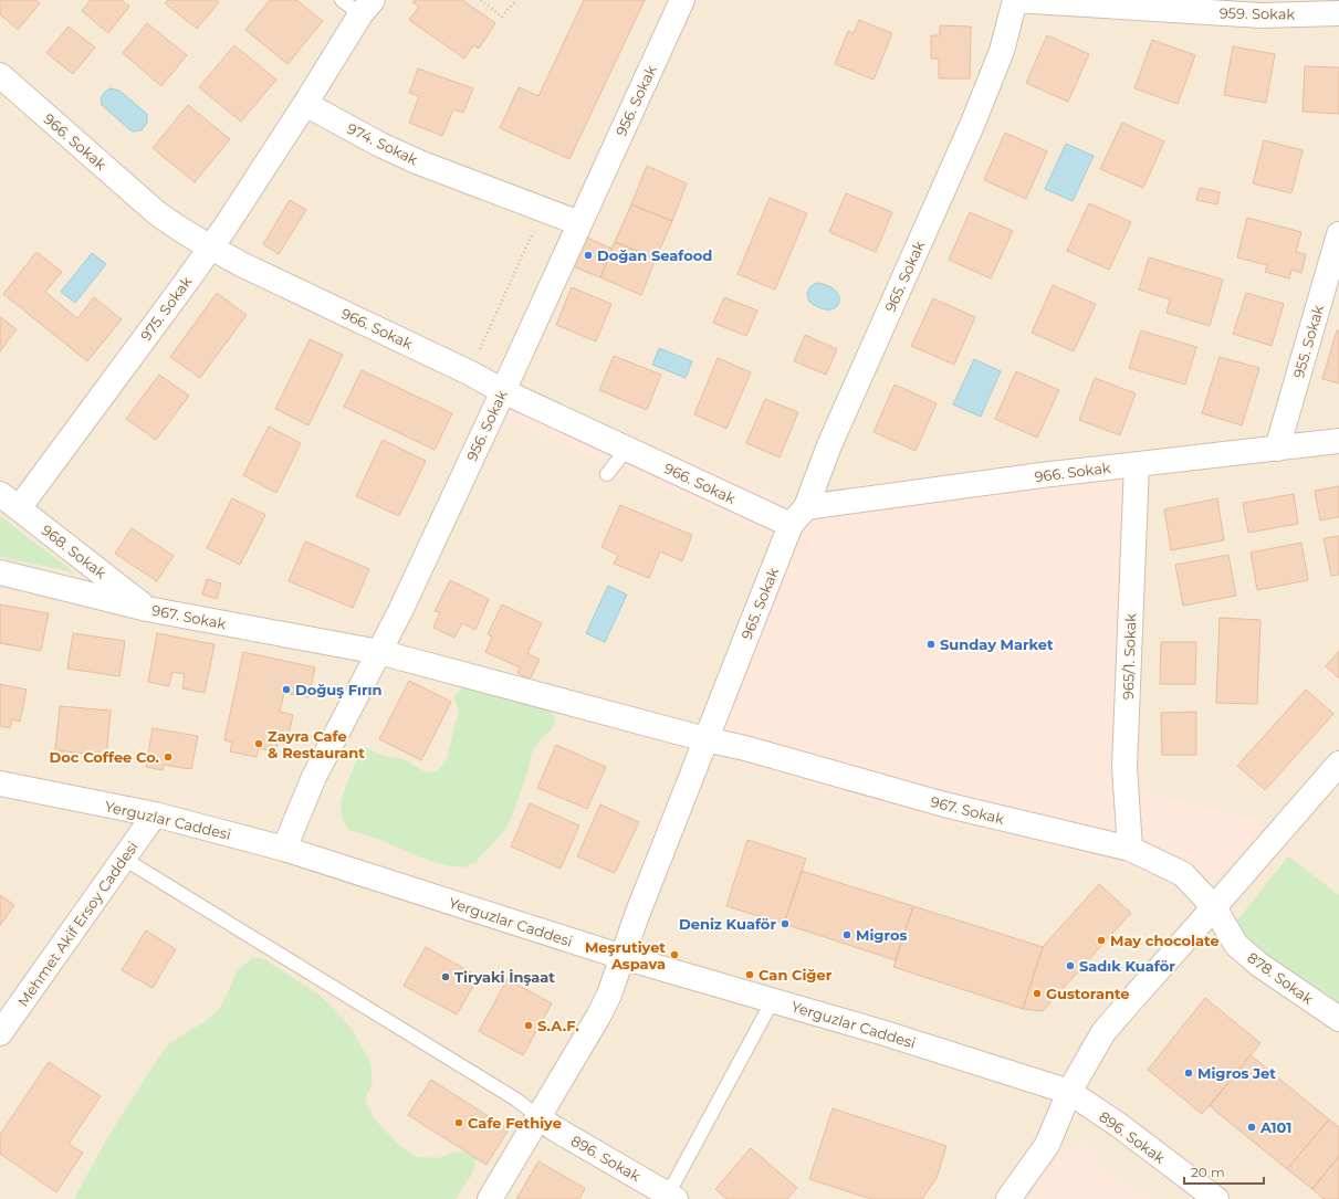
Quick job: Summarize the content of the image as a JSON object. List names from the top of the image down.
{
  "streets": {
    "street": [
      "959. Sokak",
      "956. Sokak",
      "966. Sokak",
      "974. Sokak",
      "965. Sokak",
      "975. Sokak",
      "955. Sokak",
      "968. Sokak",
      "967. Sokak",
      "965/1. Sokak",
      "Yerguzlar Caddesi",
      "Mehmet Akif Ersoy Caddesi",
      "878. Sokak",
      "896. Sokak"
    ]
  },
  "crossings": [
    ["959. Sokak", "965. Sokak"],
    ["956. Sokak", "966. Sokak"],
    ["956. Sokak", "974. Sokak"],
    ["956. Sokak", "967. Sokak"],
    ["956. Sokak", "Yerguzlar Caddesi"],
    ["966. Sokak", "965. Sokak"],
    ["966. Sokak", "975. Sokak"],
    ["966. Sokak", "955. Sokak"],
    ["966. Sokak", "965/1. Sokak"],
    ["974. Sokak", "975. Sokak"],
    ["965. Sokak", "967. Sokak"],
    ["965. Sokak", "Yerguzlar Caddesi"],
    ["965. Sokak", "896. Sokak"],
    ["975. Sokak", "968. Sokak"],
    ["968. Sokak", "967. Sokak"],
    ["967. Sokak", "965/1. Sokak"],
    ["967. Sokak", "878. Sokak"],
    ["Yerguzlar Caddesi", "Mehmet Akif Ersoy Caddesi"],
    ["Yerguzlar Caddesi", "896. Sokak"]
  ],
  "places": [
    "Doğan Seafood",
    "Sunday Market",
    "Doğuş Fırın",
    "Zayra Cafe & Restaurant",
    "Doc Coffee Co.",
    "Deniz Kuaför",
    "Migros",
    "May chocolate",
    "Meşrutiyet Aspava",
    "Sadık Kuaför",
    "Can Ciğer",
    "Tiryaki İnşaat",
    "Gustorante",
    "S.A.F.",
    "Migros Jet",
    "Cafe Fethiye",
    "A101"
  ],
  "scale_bar": "20 m"
}
